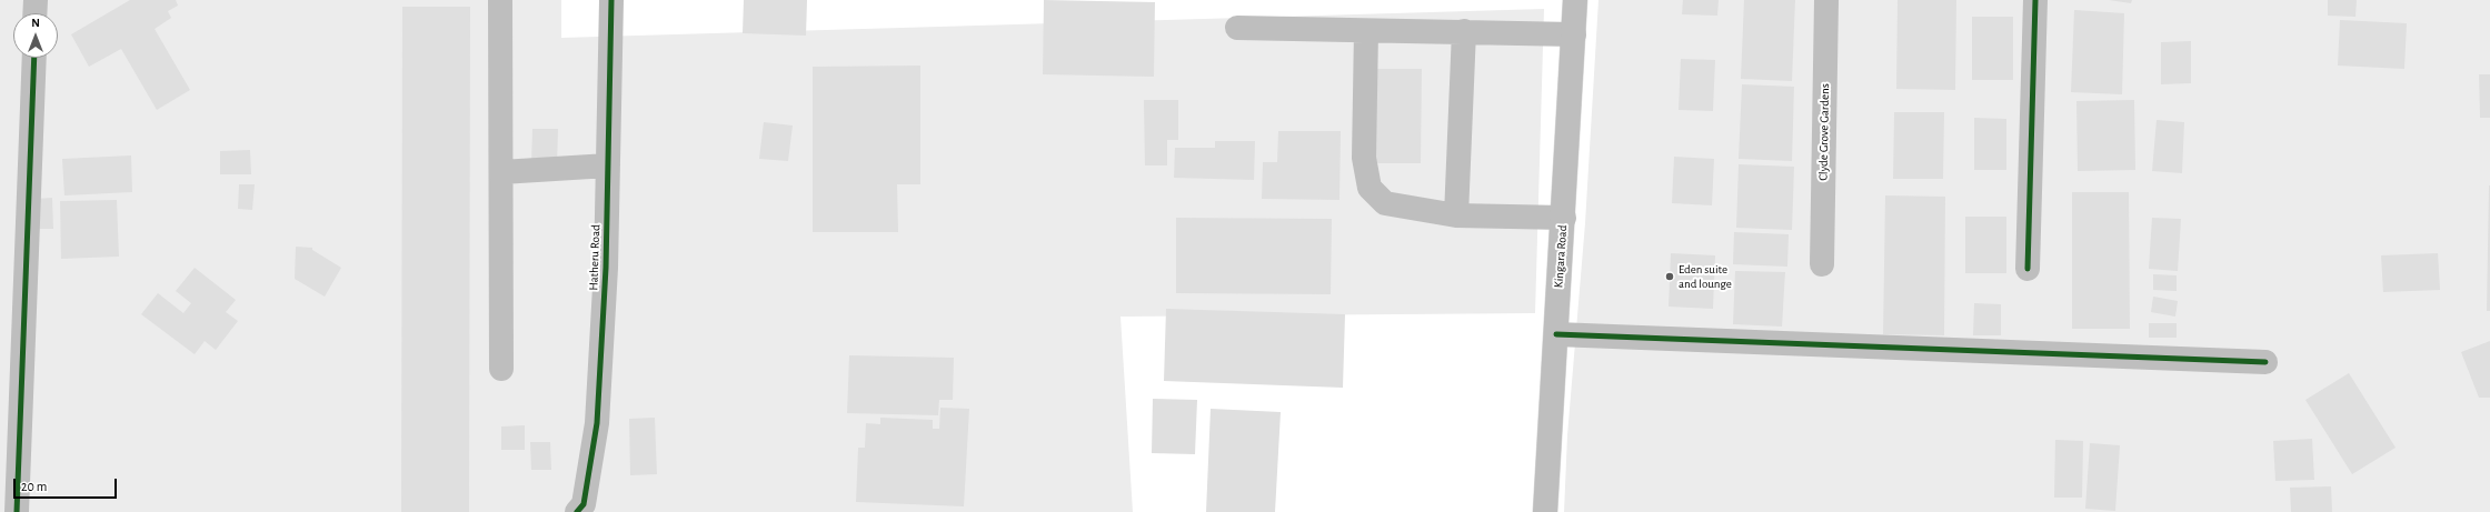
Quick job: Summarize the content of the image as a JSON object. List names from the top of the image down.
{
  "streets": {
    "street": ["Clyde Grove Gardens", "Kingara Road", "Hatheru Road"]
  },
  "places": ["Eden suite and lounge"],
  "scale_bar": "20 m",
  "north": "top"
}
